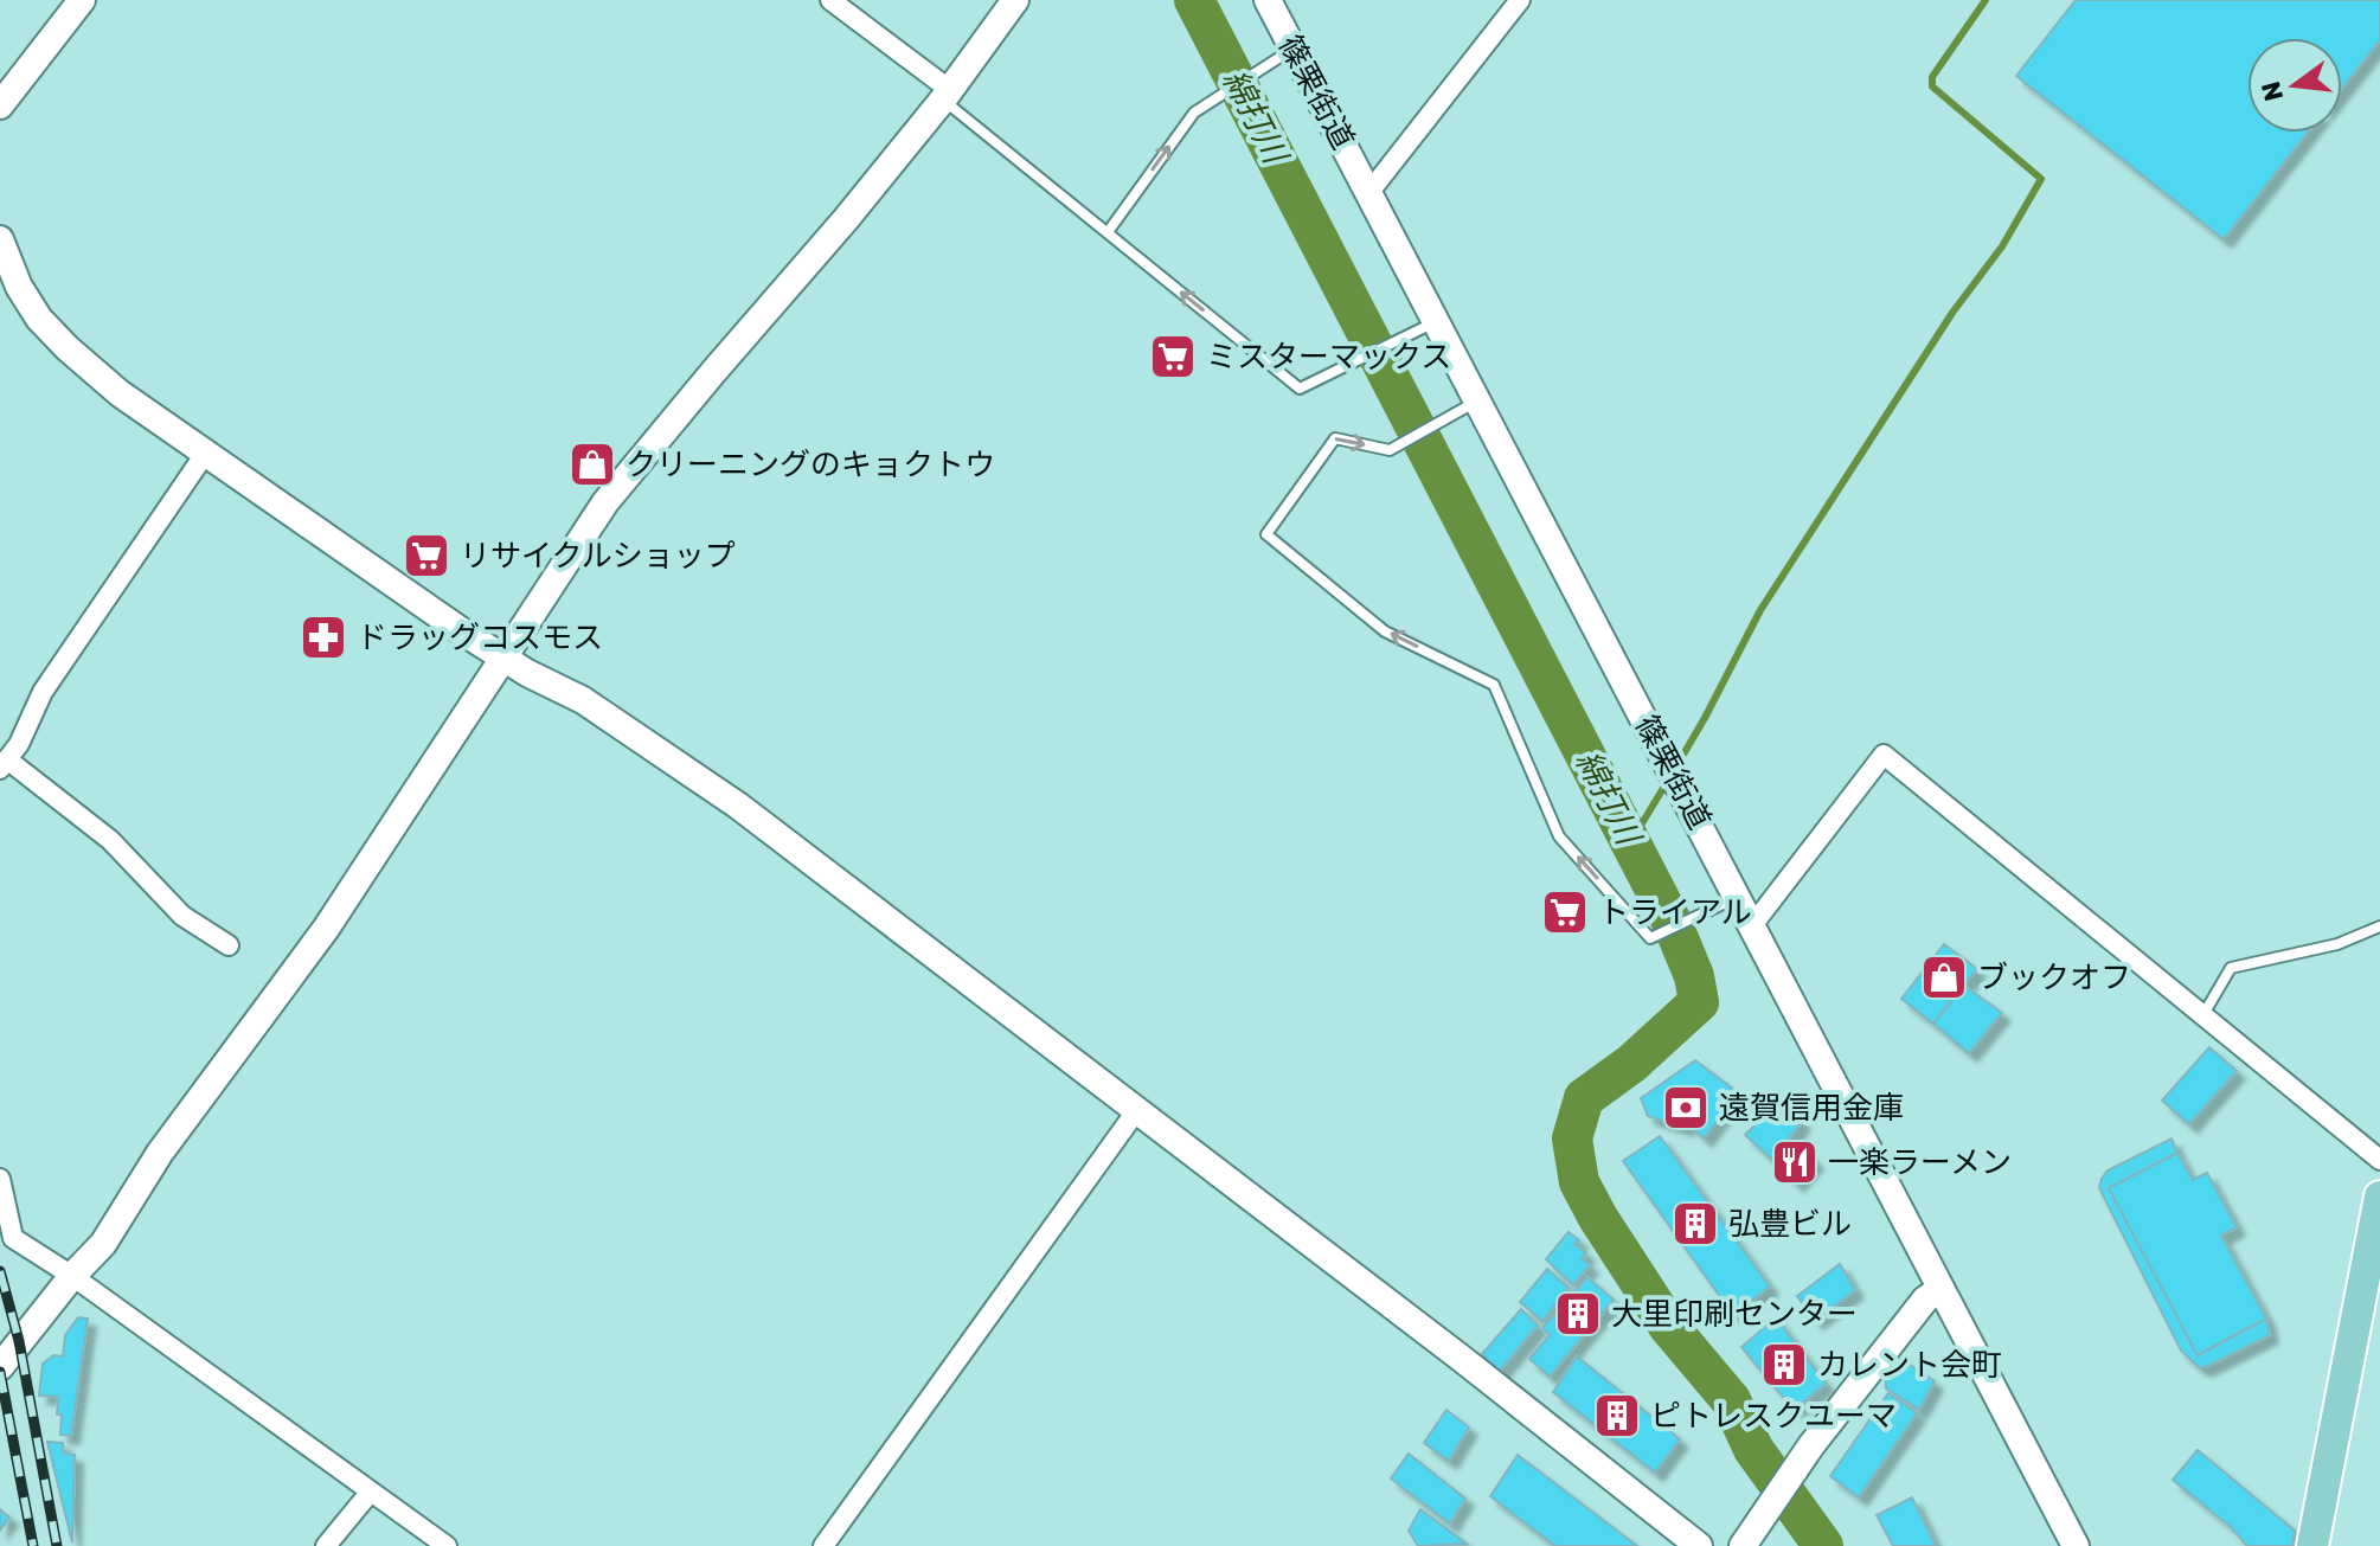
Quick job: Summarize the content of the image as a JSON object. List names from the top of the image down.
{
  "streets": {
    "street": ["篠栗街道"]
  },
  "water": ["綿打川"],
  "places": {
    "supermarket": ["ミスターマックス", "リサイクルショップ", "トライアル"],
    "shop": ["クリーニングのキョクトウ", "ブックオフ"],
    "pharmacy": ["ドラッグコスモス"],
    "bank": ["遠賀信用金庫"],
    "restaurant": ["一楽ラーメン"],
    "building": [
      "弘豊ビル",
      "大里印刷センター",
      "カレント会町",
      "ピトレスクユーマ"
    ]
  },
  "north": "left"
}
